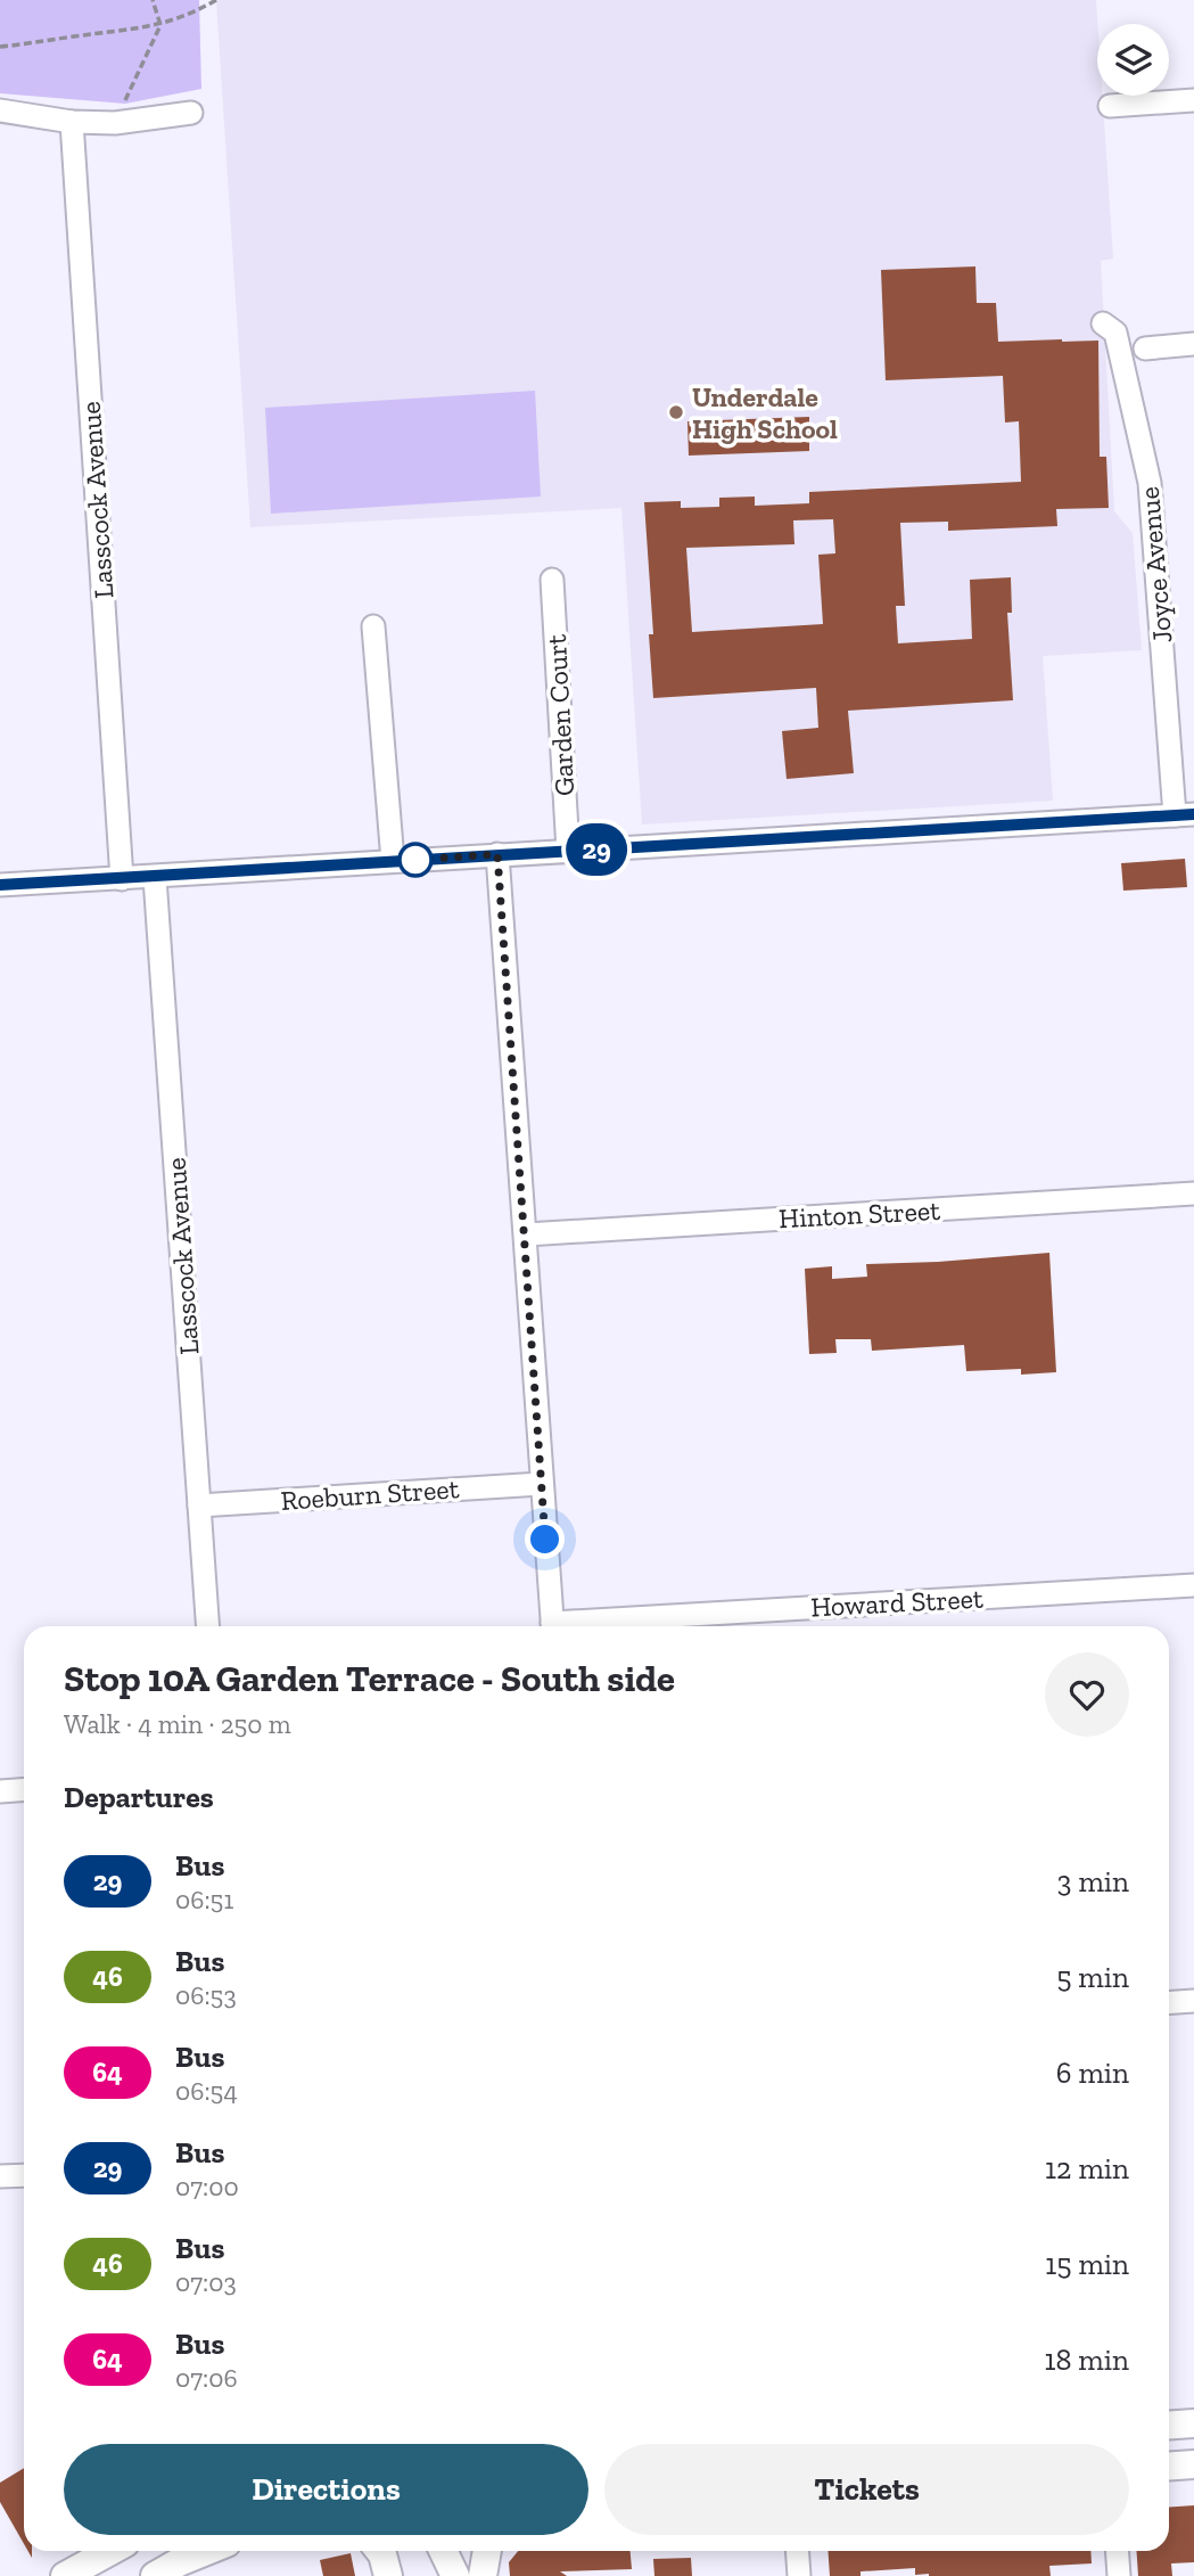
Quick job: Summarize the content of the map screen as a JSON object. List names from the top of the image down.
{
  "streets": {
    "street": [
      "Lasscock Avenue",
      "Joyce Avenue",
      "Garden Court",
      "Hinton Street",
      "Roeburn Street",
      "Howard Street"
    ]
  },
  "crossings": [
    ["Lasscock Avenue", "Roeburn Street"]
  ],
  "places": ["Underdale High School"],
  "lines": ["bus line 29"],
  "page": {
    "on_map": "29",
    "heading": [
      ["Stop 10A Garden Terrace - South side", "Walk · 4 min · 250 m"],
      "Departures"
    ],
    "list": [
      {
        "mark": "29",
        "name": "Bus",
        "note": "06:51",
        "value": "3 min"
      },
      {
        "mark": "46",
        "name": "Bus",
        "note": "06:53",
        "value": "5 min"
      },
      {
        "mark": "64",
        "name": "Bus",
        "note": "06:54",
        "value": "6 min"
      },
      {
        "mark": "29",
        "name": "Bus",
        "note": "07:00",
        "value": "12 min"
      },
      {
        "mark": "46",
        "name": "Bus",
        "note": "07:03",
        "value": "15 min"
      },
      {
        "mark": "64",
        "name": "Bus",
        "note": "07:06",
        "value": "18 min"
      }
    ],
    "buttons": ["Directions", "Tickets"]
  }
}
